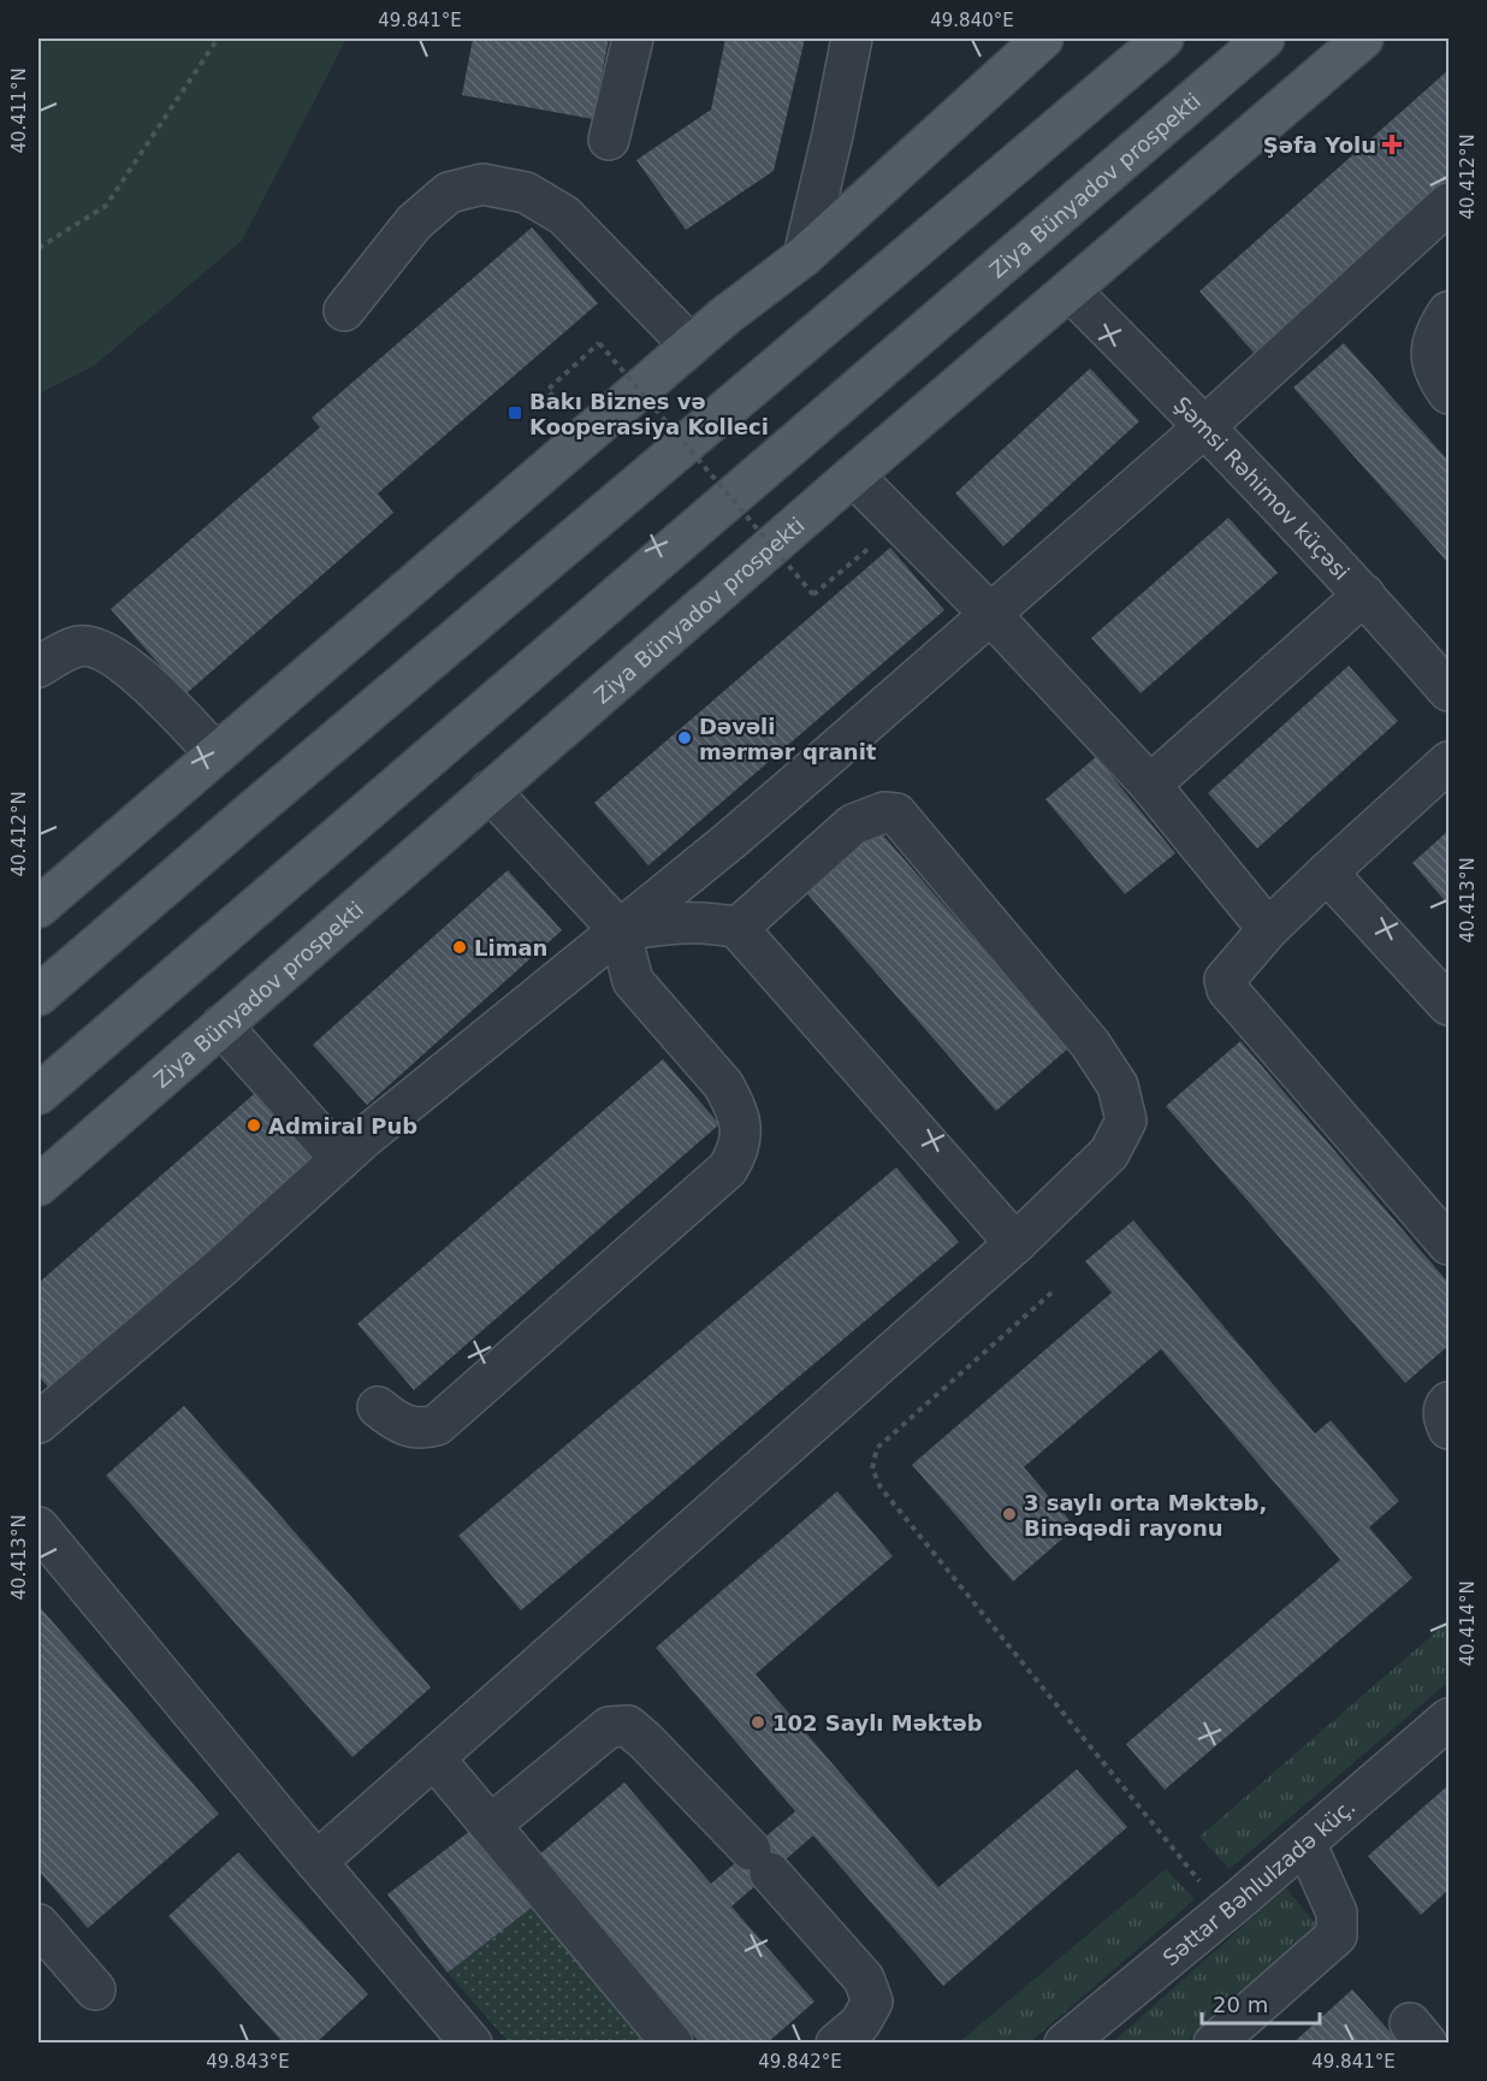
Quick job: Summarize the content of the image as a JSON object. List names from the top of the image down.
{
  "streets": {
    "main road": ["Ziya Bünyadov prospekti"],
    "street": ["Şəmsi Rəhimov küçəsi", "Səttar Bəhlulzadə küç."]
  },
  "crossings": [
    ["Ziya Bünyadov prospekti", "Şəmsi Rəhimov küçəsi"]
  ],
  "places": {
    "health": ["Şəfa Yolu"],
    "transit": ["Bakı Biznes və Kooperasiya Kolleci"],
    "other": [
      "Dəvəli mərmər qranit",
      "Liman",
      "Admiral Pub",
      "3 saylı orta Məktəb, Binəqədi rayonu",
      "102 Saylı Məktəb"
    ]
  },
  "scale_bar": "20 m",
  "coordinates": [
    "49.841°E",
    "49.840°E",
    "40.411°N",
    "40.412°N",
    "40.413°N",
    "40.414°N",
    "49.843°E",
    "49.842°E"
  ]
}
